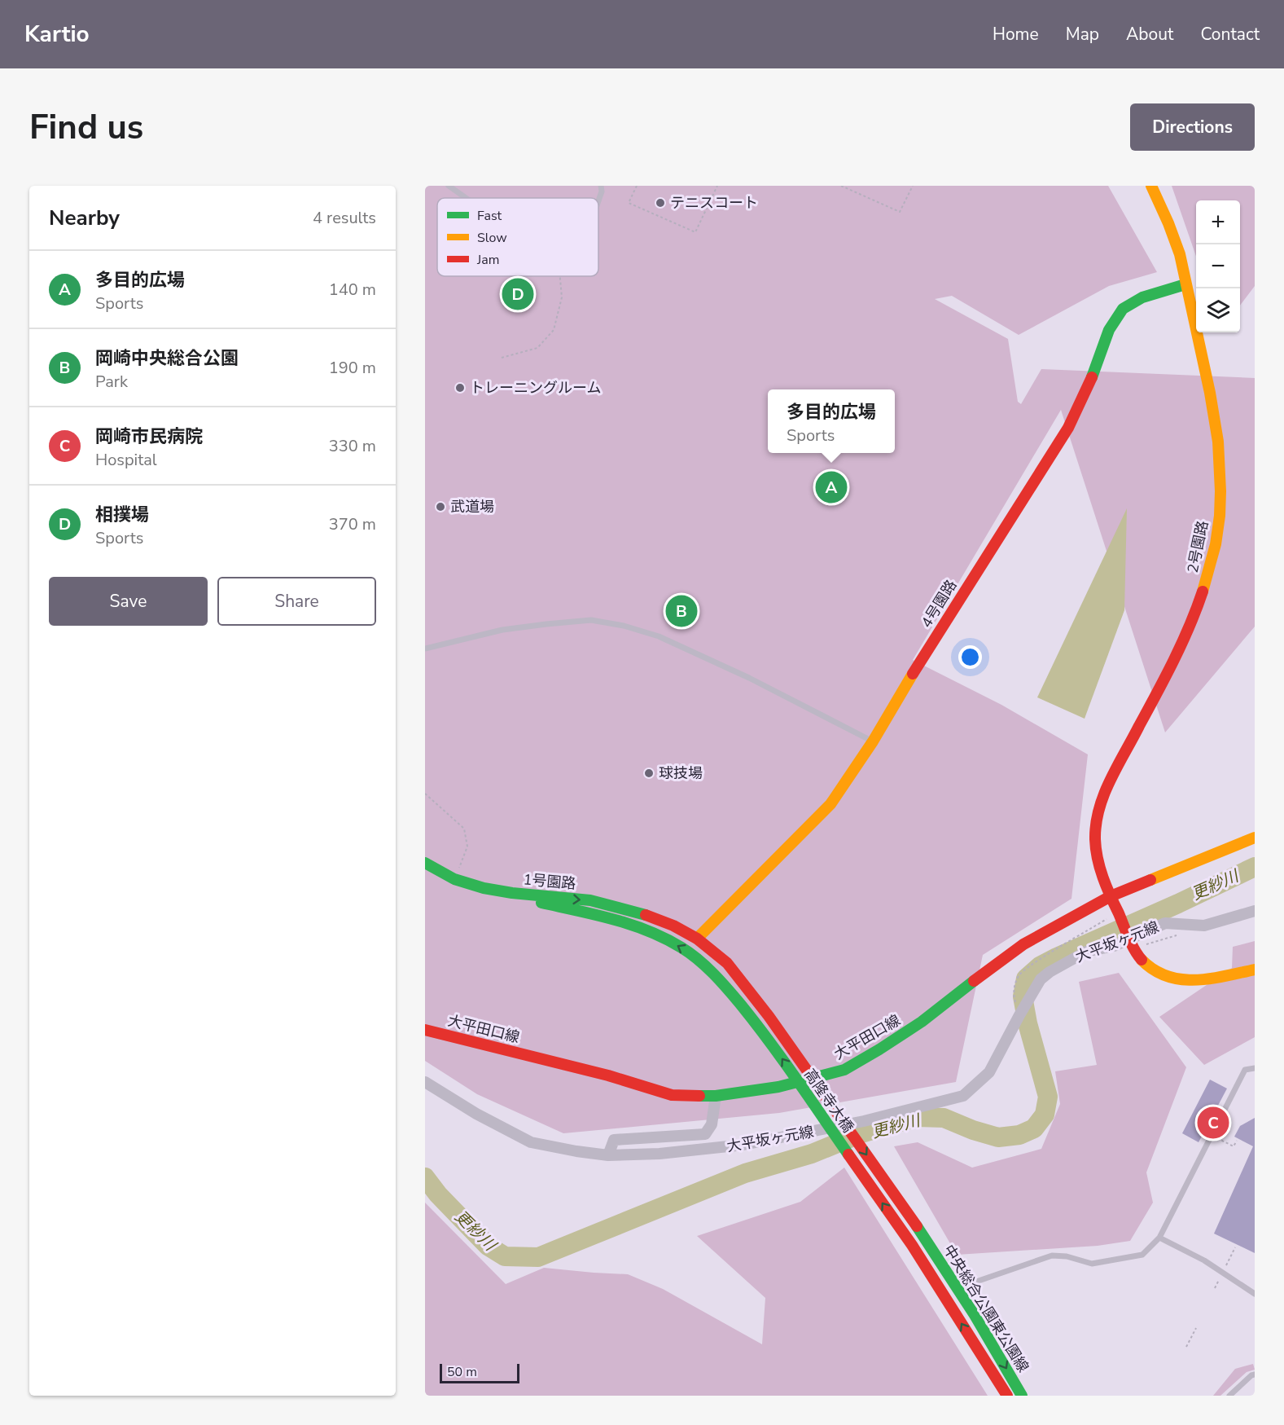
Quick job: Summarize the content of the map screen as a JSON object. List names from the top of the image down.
{
  "streets": {
    "street": [
      "2号園路",
      "4号園路",
      "1号園路",
      "大平坂ヶ元線",
      "大平田口線",
      "高隆寺大橋",
      "中央総合公園東公園線"
    ]
  },
  "crossings": [
    ["2号園路", "4号園路"],
    ["2号園路", "大平田口線"],
    ["4号園路", "1号園路"],
    ["1号園路", "高隆寺大橋"],
    ["高隆寺大橋", "中央総合公園東公園線"]
  ],
  "one_way": ["1号園路", "中央総合公園東公園線"],
  "water": ["更紗川"],
  "places": [
    "テニスコート",
    "トレーニングルーム",
    "武道場",
    "球技場"
  ],
  "legend": ["Fast", "Slow", "Jam"],
  "scale_bar": "50 m",
  "page": {
    "header": "Kartio",
    "nav": [
      "Home",
      "Map",
      "About",
      "Contact"
    ],
    "buttons": [
      "Directions",
      ["Save", "Share"]
    ],
    "title": "Find us",
    "heading": ["Nearby", "4 results"],
    "map_buttons": ["+", "−"],
    "list": [
      {
        "mark": "A",
        "name": "多目的広場",
        "note": "Sports",
        "value": "140 m"
      },
      {
        "mark": "B",
        "name": "岡崎中央総合公園",
        "note": "Park",
        "value": "190 m"
      },
      {
        "mark": "C",
        "name": "岡崎市民病院",
        "note": "Hospital",
        "value": "330 m"
      },
      {
        "mark": "D",
        "name": "相撲場",
        "note": "Sports",
        "value": "370 m"
      }
    ],
    "pins": [
      "D",
      "A",
      "B",
      "C"
    ],
    "popup": ["多目的広場", "Sports"],
    "scale": "50 m"
  }
}
